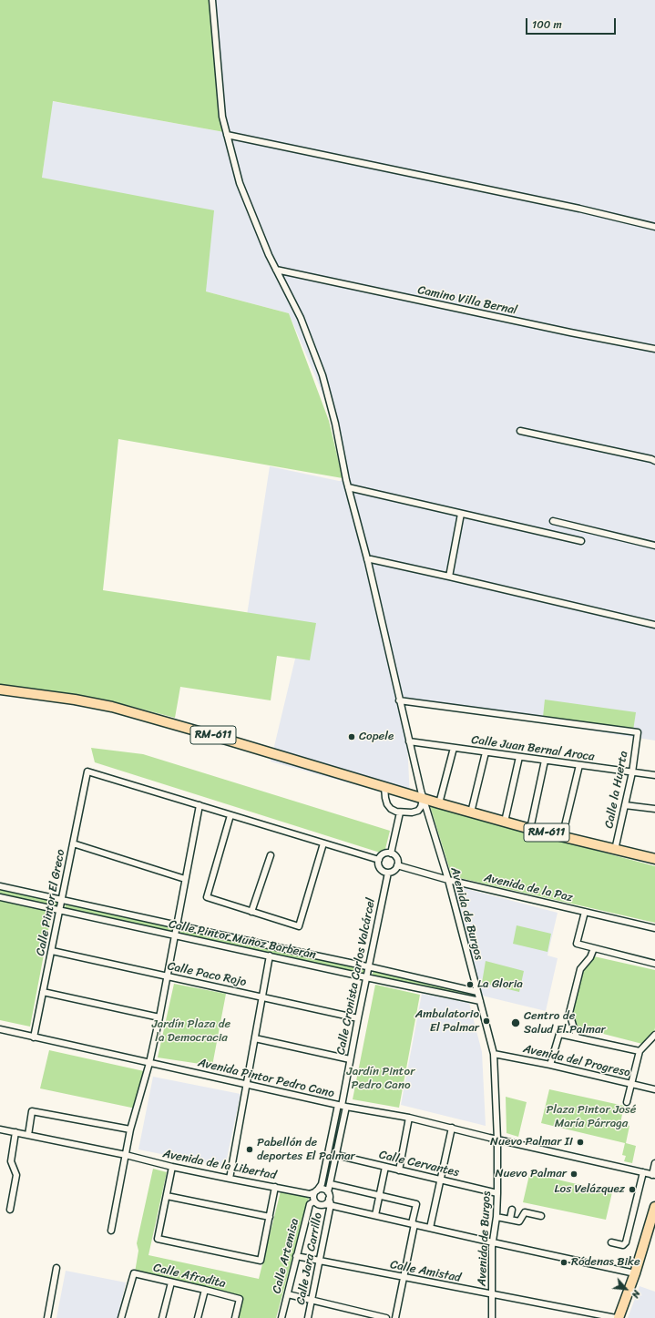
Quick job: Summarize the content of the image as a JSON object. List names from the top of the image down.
{
  "streets": {
    "main road": ["RM-611"],
    "street": [
      "Camino Villa Bernal",
      "Calle Juan Bernal Aroca",
      "Calle la Huerta",
      "Avenida de la Paz",
      "Calle Pintor El Greco",
      "Avenida de Burgos",
      "Calle Pintor Muñoz Barberán",
      "Calle Paco Rojo",
      "Calle Cronista Carlos Valcárcel",
      "Avenida del Progreso",
      "Avenida Pintor Pedro Cano",
      "Calle Cervantes",
      "Avenida de la Libertad",
      "Calle Artemisa",
      "Calle Jara Carrillo",
      "Calle Amistad",
      "Calle Afrodita"
    ]
  },
  "crossings": [
    ["Camino Villa Bernal", "Avenida de Burgos"],
    ["RM-611", "Calle la Huerta"],
    ["RM-611", "Avenida de Burgos"],
    ["Calle Juan Bernal Aroca", "Calle la Huerta"],
    ["Calle Juan Bernal Aroca", "Avenida de Burgos"],
    ["Calle la Huerta", "Avenida de Burgos"],
    ["Avenida de la Paz", "Avenida de Burgos"],
    ["Avenida de la Paz", "Calle Cronista Carlos Valcárcel"],
    ["Calle Pintor El Greco", "Calle Pintor Muñoz Barberán"],
    ["Calle Pintor El Greco", "Calle Paco Rojo"],
    ["Calle Pintor El Greco", "Avenida Pintor Pedro Cano"],
    ["Avenida de Burgos", "Calle Pintor Muñoz Barberán"],
    ["Avenida de Burgos", "Avenida del Progreso"],
    ["Avenida de Burgos", "Avenida Pintor Pedro Cano"],
    ["Avenida de Burgos", "Calle Cervantes"],
    ["Avenida de Burgos", "Calle Amistad"],
    ["Calle Pintor Muñoz Barberán", "Calle Cronista Carlos Valcárcel"],
    ["Calle Paco Rojo", "Calle Cronista Carlos Valcárcel"],
    ["Calle Cronista Carlos Valcárcel", "Avenida Pintor Pedro Cano"],
    ["Calle Cronista Carlos Valcárcel", "Calle Cervantes"],
    ["Calle Cronista Carlos Valcárcel", "Avenida de la Libertad"],
    ["Calle Cronista Carlos Valcárcel", "Calle Artemisa"],
    ["Calle Cronista Carlos Valcárcel", "Calle Jara Carrillo"],
    ["Avenida de la Libertad", "Calle Artemisa"],
    ["Calle Artemisa", "Calle Amistad"],
    ["Calle Jara Carrillo", "Calle Amistad"]
  ],
  "parks": ["Jardín Plaza de la Democracia", "Jardín Pintor Pedro Cano", "Plaza Pintor José María Párraga"],
  "places": [
    "Copele",
    "La Gloria",
    "Ambulatorio El Palmar",
    "Centro de Salud El Palmar",
    "Nuevo Palmar II",
    "Pabellón de deportes El Palmar",
    "Nuevo Palmar",
    "Los Velázquez",
    "Ródenas Bike"
  ],
  "scale_bar": "100 m",
  "north": "bottom right"
}
